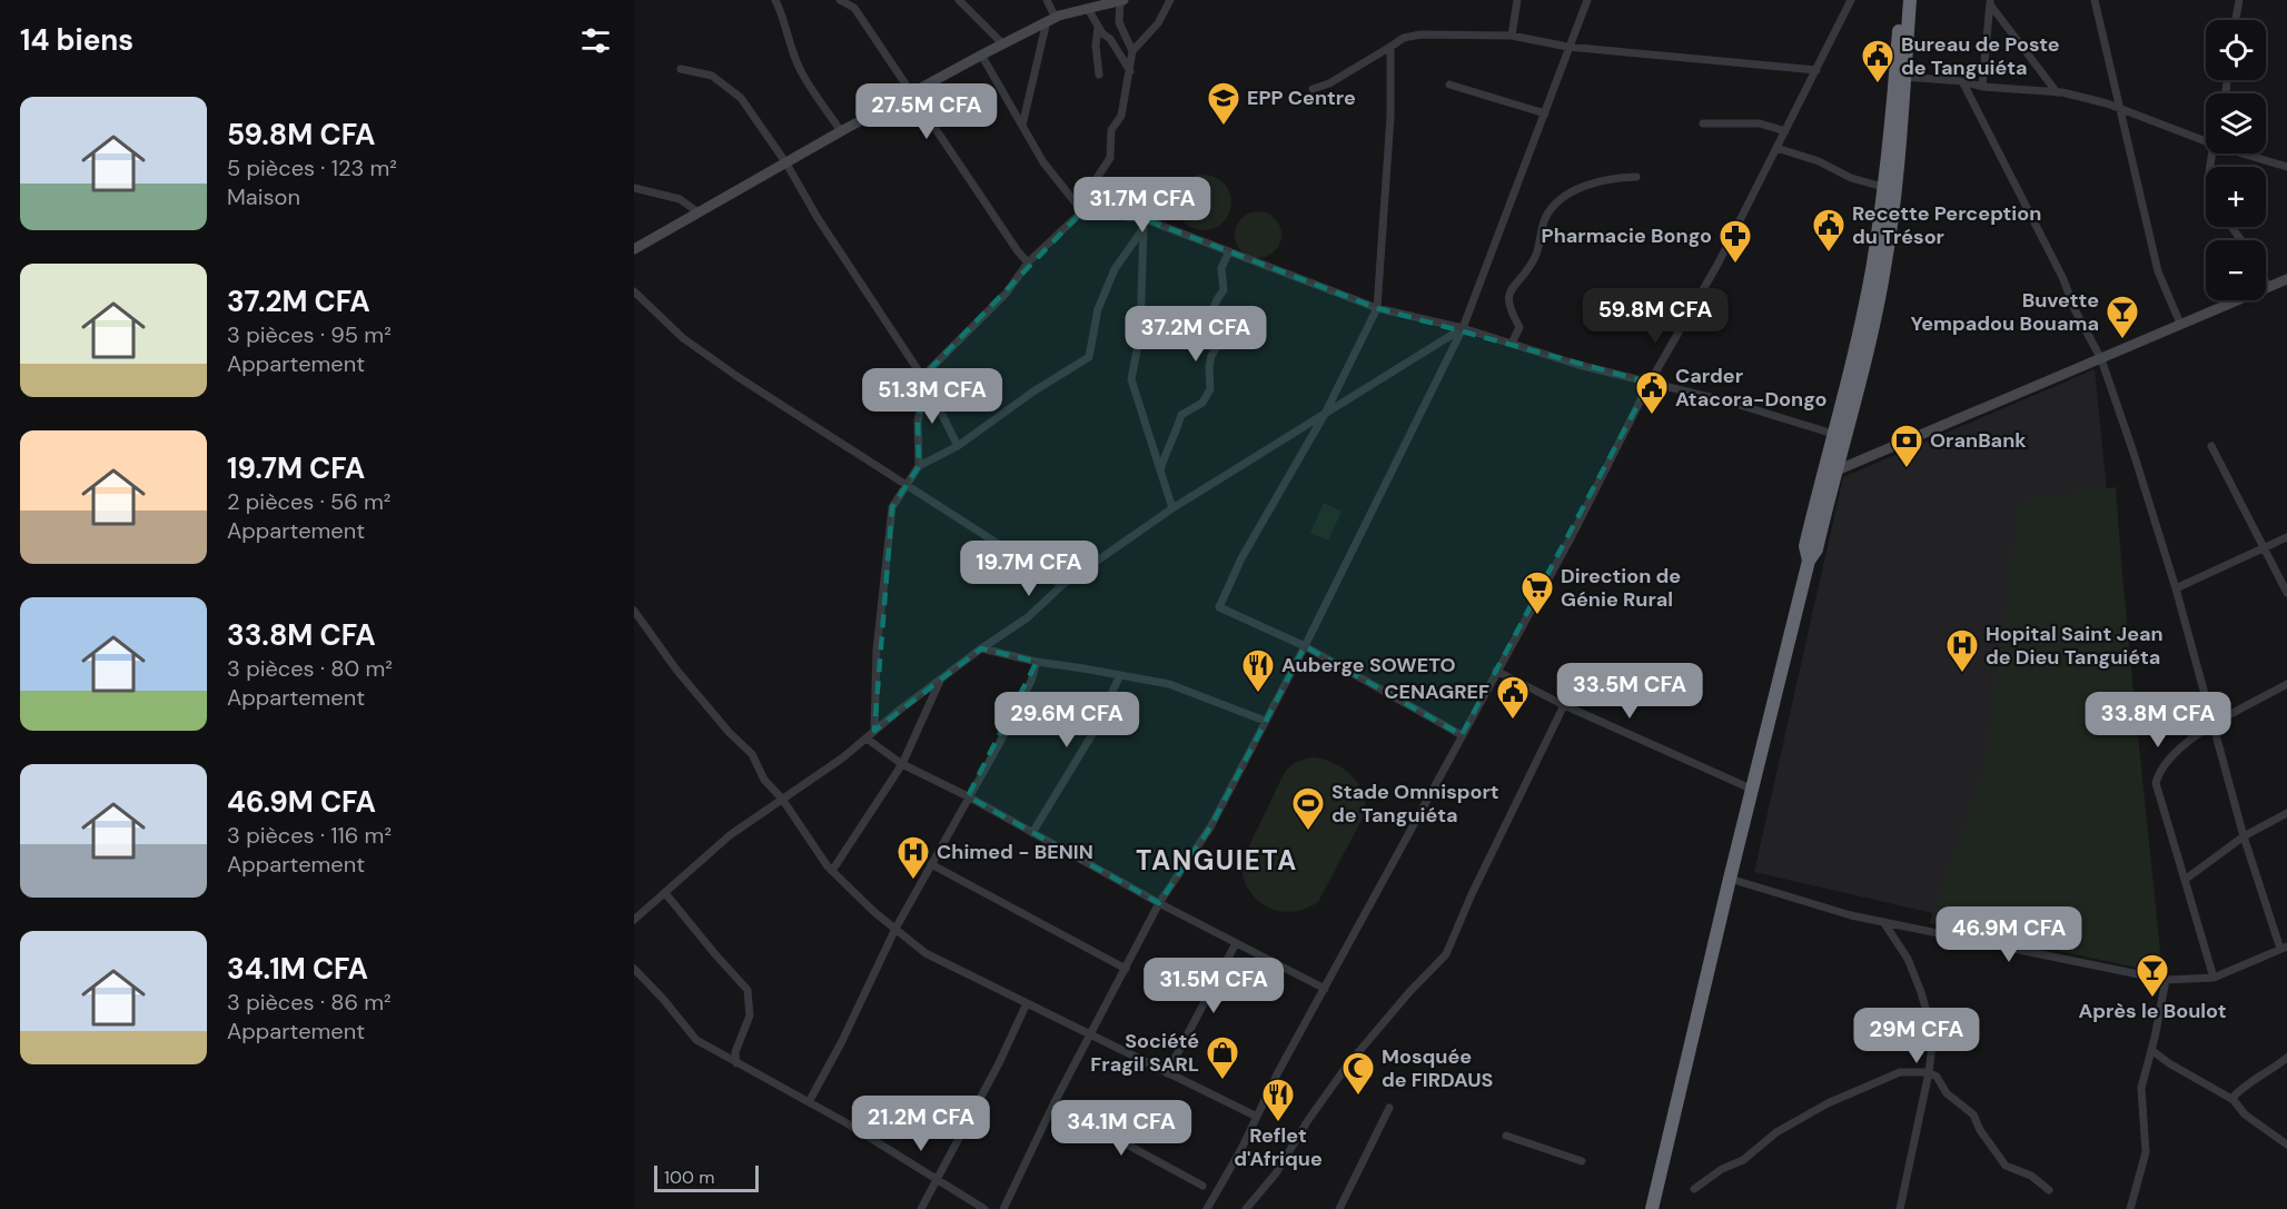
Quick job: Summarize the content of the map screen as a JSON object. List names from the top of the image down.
{
  "districts": ["TANGUIETA"],
  "places": {
    "public building": [
      "Bureau de Poste de Tanguiéta",
      "Recette Perception du Trésor",
      "Carder Atacora-Dongo",
      "CENAGREF"
    ],
    "school or university": ["EPP Centre"],
    "pharmacy": ["Pharmacie Bongo"],
    "bar": ["Buvette Yempadou Bouama", "Après le Boulot"],
    "bank": ["OranBank"],
    "supermarket": ["Direction de Génie Rural"],
    "hospital": ["Hopital Saint Jean de Dieu Tanguiéta", "Chimed - BENIN"],
    "restaurant": ["Auberge SOWETO", "Reflet d'Afrique"],
    "sports": ["Stade Omnisport de Tanguiéta"],
    "shop": ["Société Fragil SARL"],
    "mosque": ["Mosquée de FIRDAUS"]
  },
  "scale_bar": "100 m",
  "page": {
    "heading": "14 biens",
    "map_buttons": ["+", "−"],
    "list": [
      {
        "name": "59.8M CFA",
        "note": "5 pièces · 123 m² · Maison"
      },
      {
        "name": "37.2M CFA",
        "note": "3 pièces · 95 m² · Appartement"
      },
      {
        "name": "19.7M CFA",
        "note": "2 pièces · 56 m² · Appartement"
      },
      {
        "name": "33.8M CFA",
        "note": "3 pièces · 80 m² · Appartement"
      },
      {
        "name": "46.9M CFA",
        "note": "3 pièces · 116 m² · Appartement"
      },
      {
        "name": "34.1M CFA",
        "note": "3 pièces · 86 m² · Appartement"
      }
    ],
    "price": [
      "27.5M CFA",
      "31.7M CFA",
      "59.8M CFA",
      "37.2M CFA",
      "51.3M CFA",
      "19.7M CFA",
      "33.5M CFA",
      "29.6M CFA",
      "33.8M CFA",
      "46.9M CFA",
      "31.5M CFA",
      "29M CFA",
      "21.2M CFA",
      "34.1M CFA"
    ],
    "scale": "100 m"
  }
}
